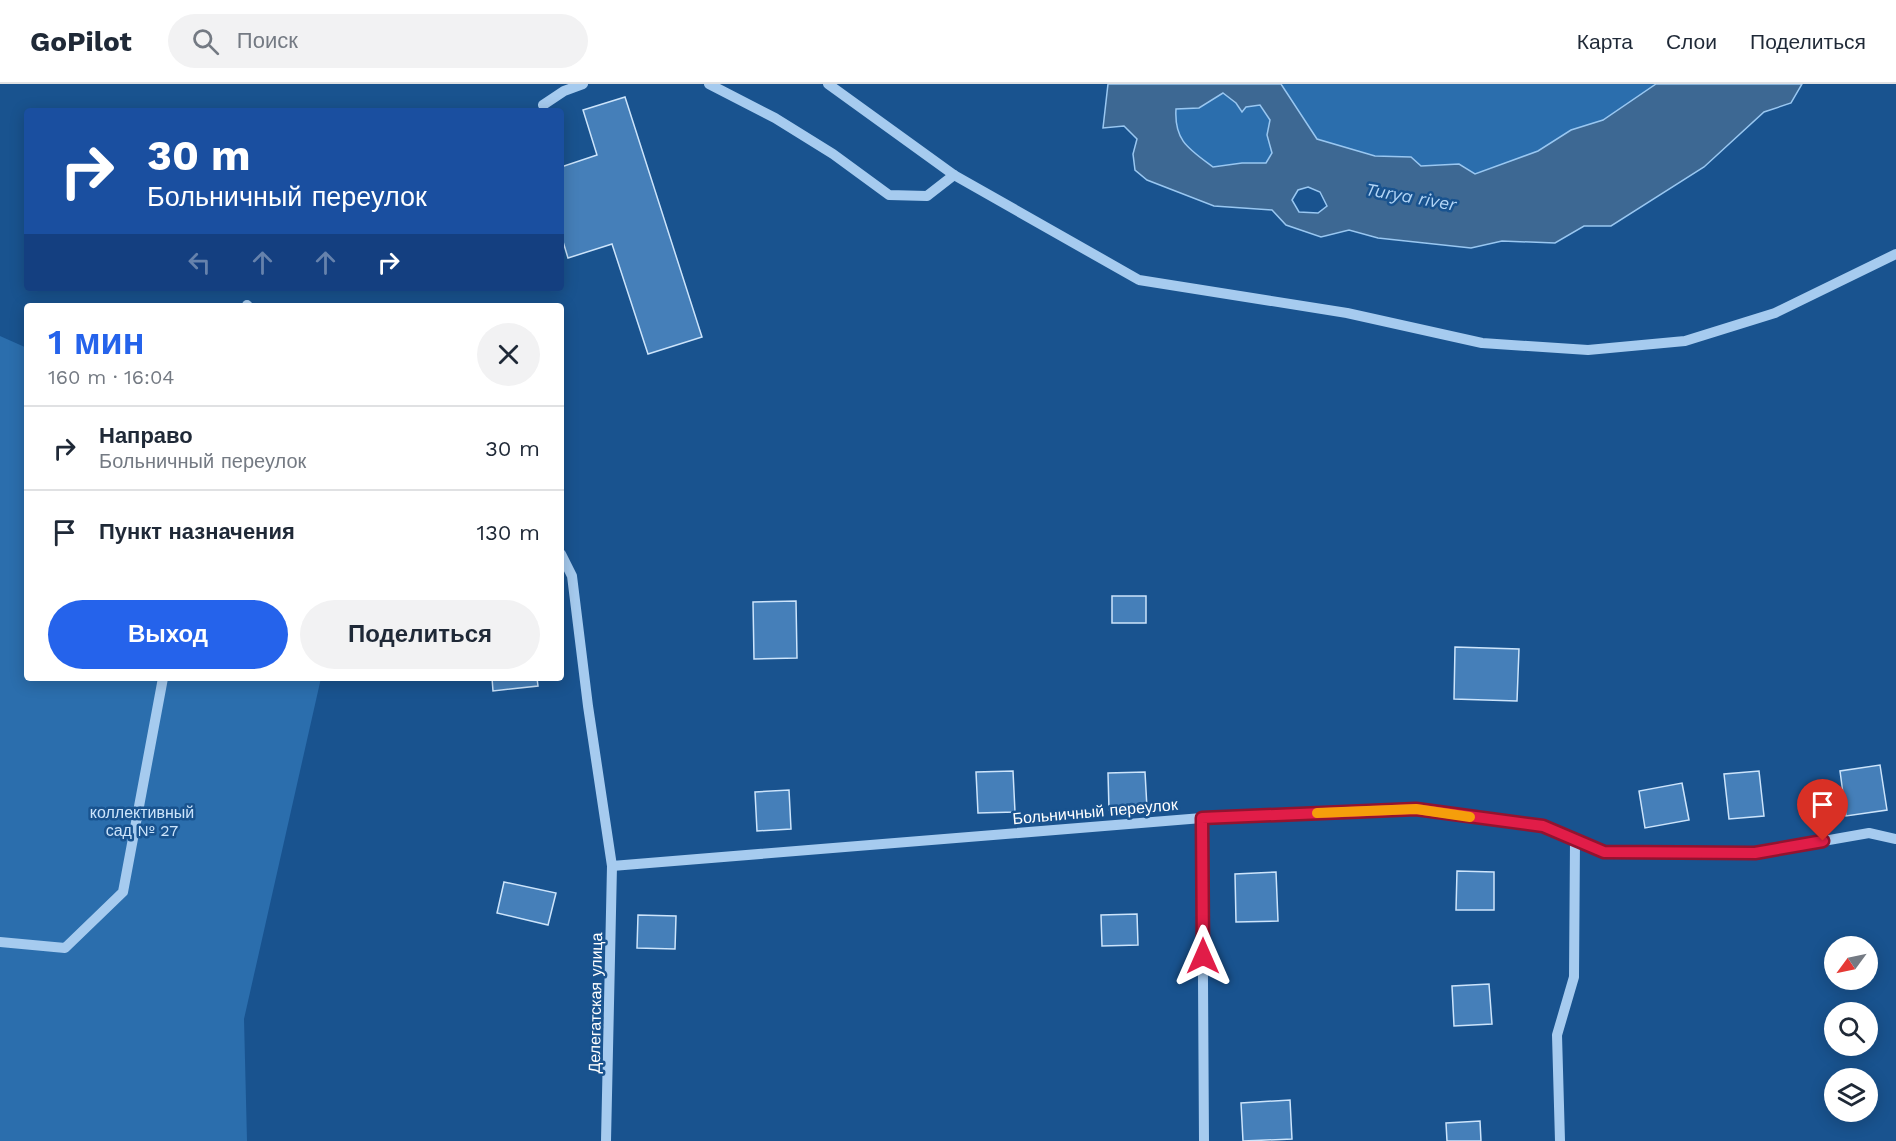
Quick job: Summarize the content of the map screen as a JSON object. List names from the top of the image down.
{
  "streets": {
    "street": ["Больничный переулок", "Делегатская улица"]
  },
  "crossings": [
    ["Больничный переулок", "Делегатская улица"]
  ],
  "water": ["Turya river"],
  "parks": ["коллективный сад № 27"],
  "north": "bottom left",
  "page": {
    "header": "GoPilot",
    "search": "Поиск",
    "nav": ["Карта", "Слои", "Поделиться"],
    "turn": ["30 m", "Больничный переулок"],
    "heading": ["1 мин", "160 m · 16:04"],
    "list": [
      {
        "name": "Направо",
        "note": "Больничный переулок",
        "value": "30 m"
      },
      {
        "name": "Пункт назначения",
        "value": "130 m"
      }
    ],
    "buttons": ["Выход", "Поделиться"]
  }
}
